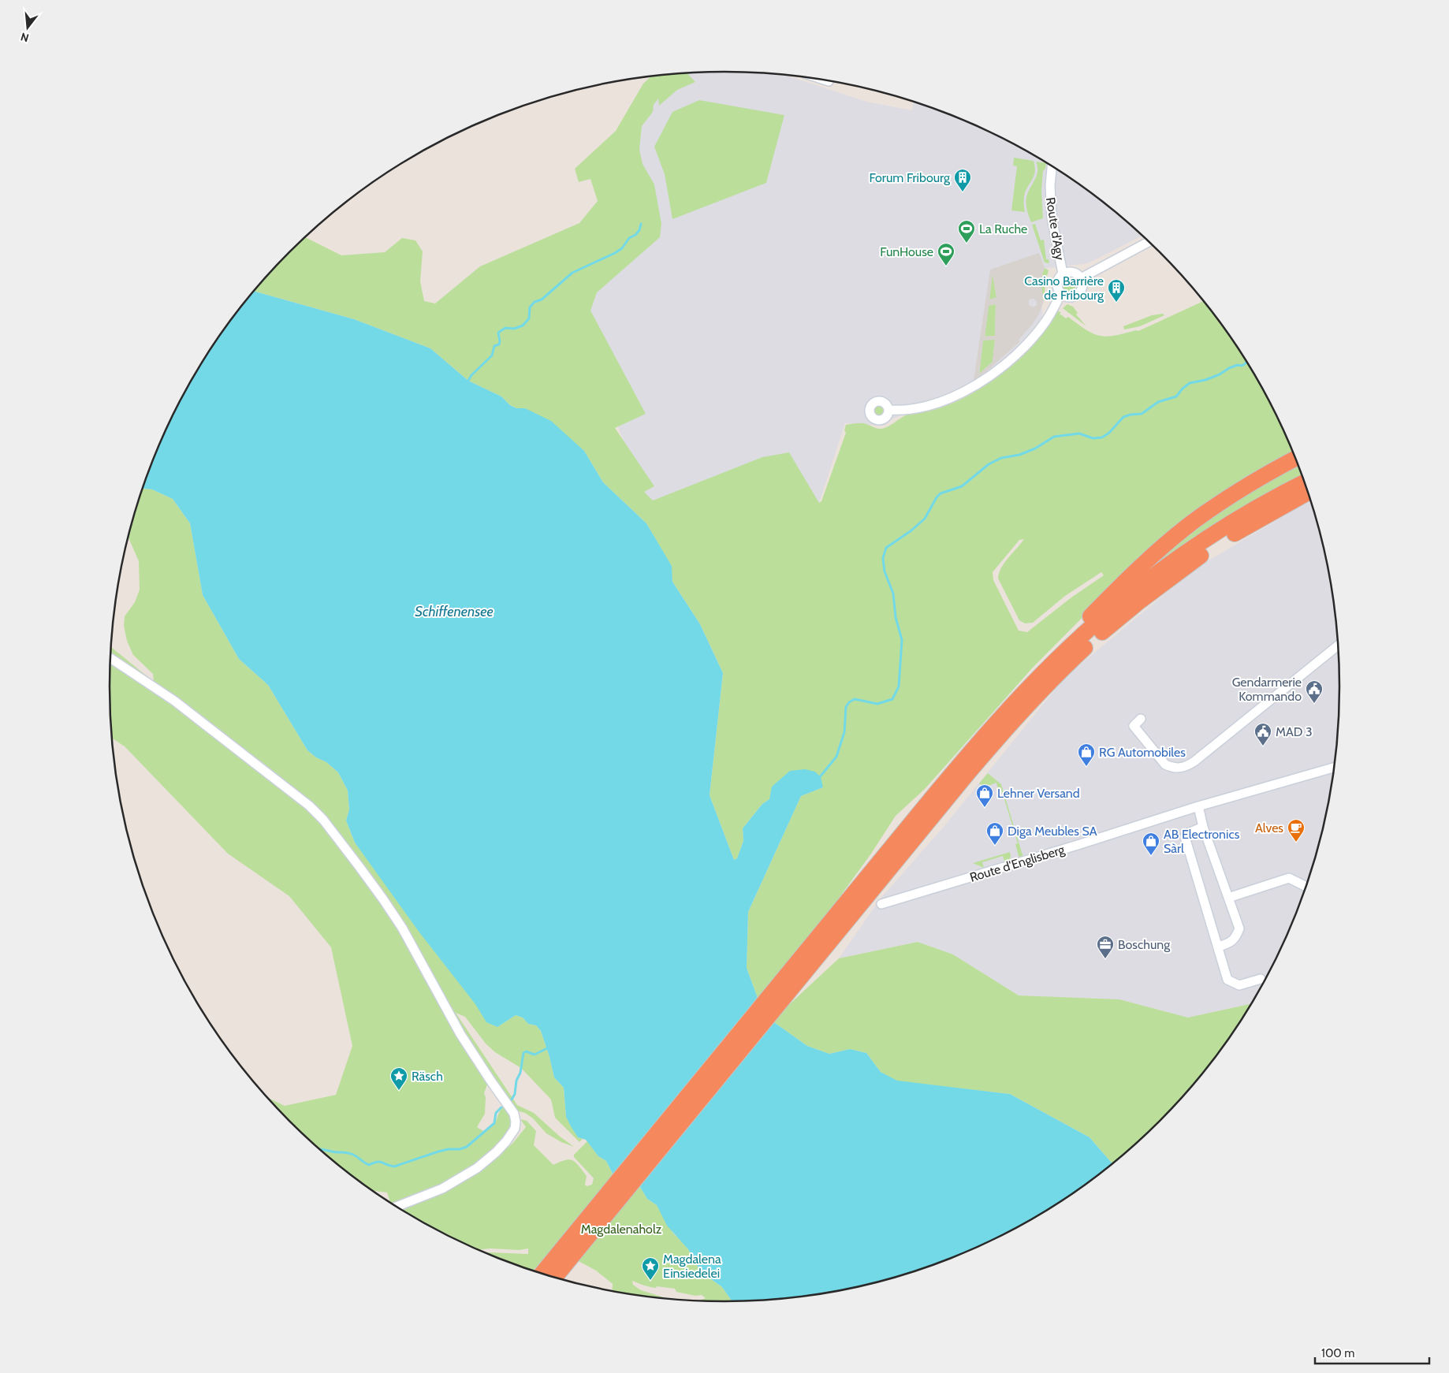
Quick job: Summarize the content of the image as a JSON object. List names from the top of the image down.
{
  "streets": {
    "street": ["Route d'Agy", "Route d'Englisberg"]
  },
  "water": ["Schiffenensee"],
  "parks": ["Magdalenaholz"],
  "places": {
    "building": ["Forum Fribourg", "Casino Barrière de Fribourg"],
    "sports": ["La Ruche", "FunHouse"],
    "public building": ["Gendarmerie Kommando", "MAD 3"],
    "shop": [
      "RG Automobiles",
      "Lehner Versand",
      "Diga Meubles SA",
      "AB Electronics Sàrl"
    ],
    "cafe": ["Alves"],
    "office": ["Boschung"],
    "place": ["Räsch", "Magdalena Einsiedelei"]
  },
  "scale_bar": "100 m",
  "north": "bottom"
}
